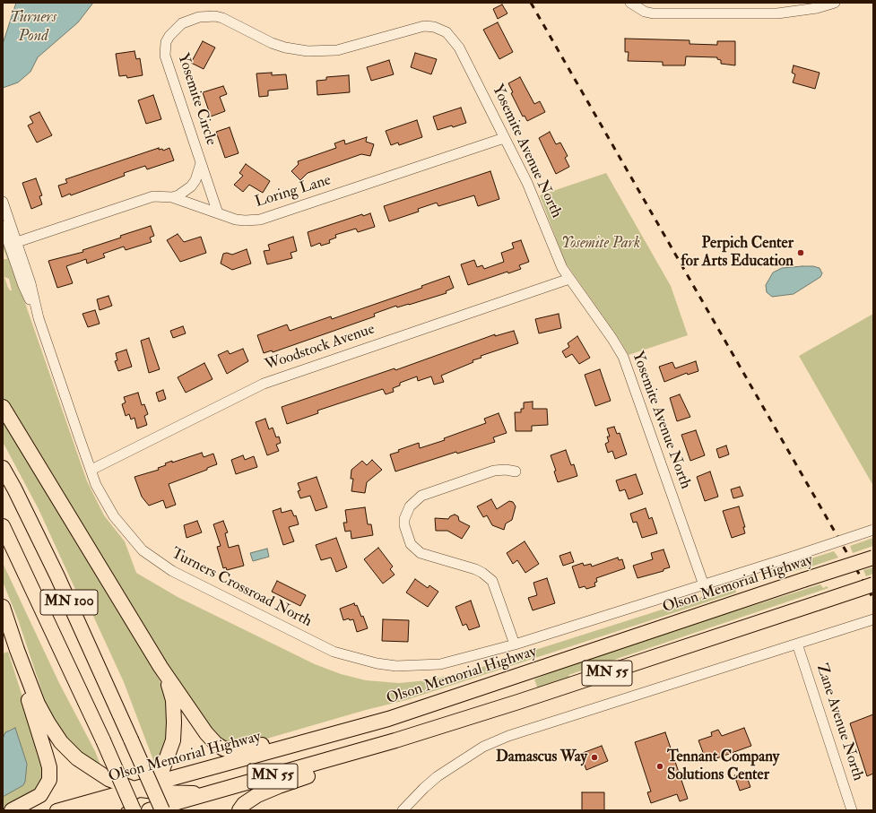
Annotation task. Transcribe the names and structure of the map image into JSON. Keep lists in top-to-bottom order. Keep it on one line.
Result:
{"streets":{"highway":["Olson Memorial Highway","MN 100","MN 55"],"street":["Yosemite Circle","Yosemite Avenue North","Loring Lane","Woodstock Avenue","Turners Crossroad North","Zane Avenue North"]},"crossings":[["Yosemite Circle","Yosemite Avenue North"],["Yosemite Circle","Loring Lane"],["Yosemite Avenue North","Loring Lane"],["Yosemite Avenue North","Woodstock Avenue"],["Yosemite Avenue North","Turners Crossroad North"],["Loring Lane","Turners Crossroad North"],["Woodstock Avenue","Turners Crossroad North"],["MN 100","MN 55"]],"water":["Turners Pond"],"parks":["Yosemite Park"],"places":["Perpich Center for Arts Education","Damascus Way","Tennant Company Solutions Center"]}
